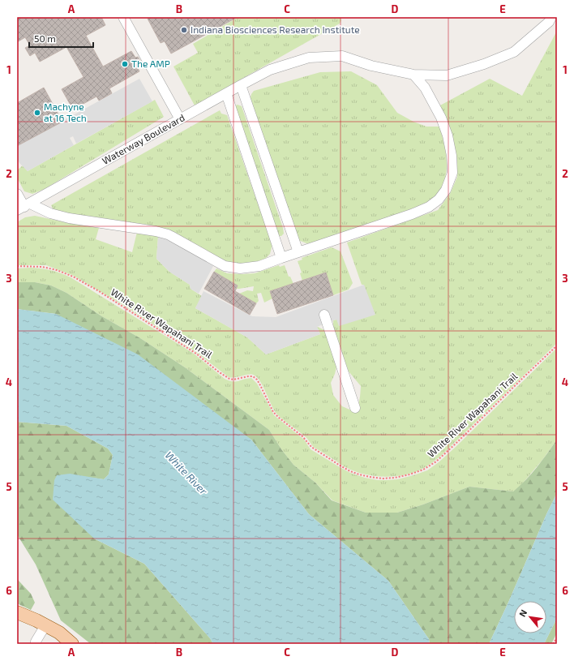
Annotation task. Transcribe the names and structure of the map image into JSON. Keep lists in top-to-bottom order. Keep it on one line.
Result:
{"streets":{"street":["Waterway Boulevard"],"path":["White River Wapahani Trail"]},"water":["White River"],"places":["Indiana Biosciences Research Institute","The AMP","Machyne at 16 Tech"],"scale_bar":"50 m","north":"top left","grid":{"columns":["A","B","C","D","E"],"rows":["1","2","3","4","5","6"]}}
